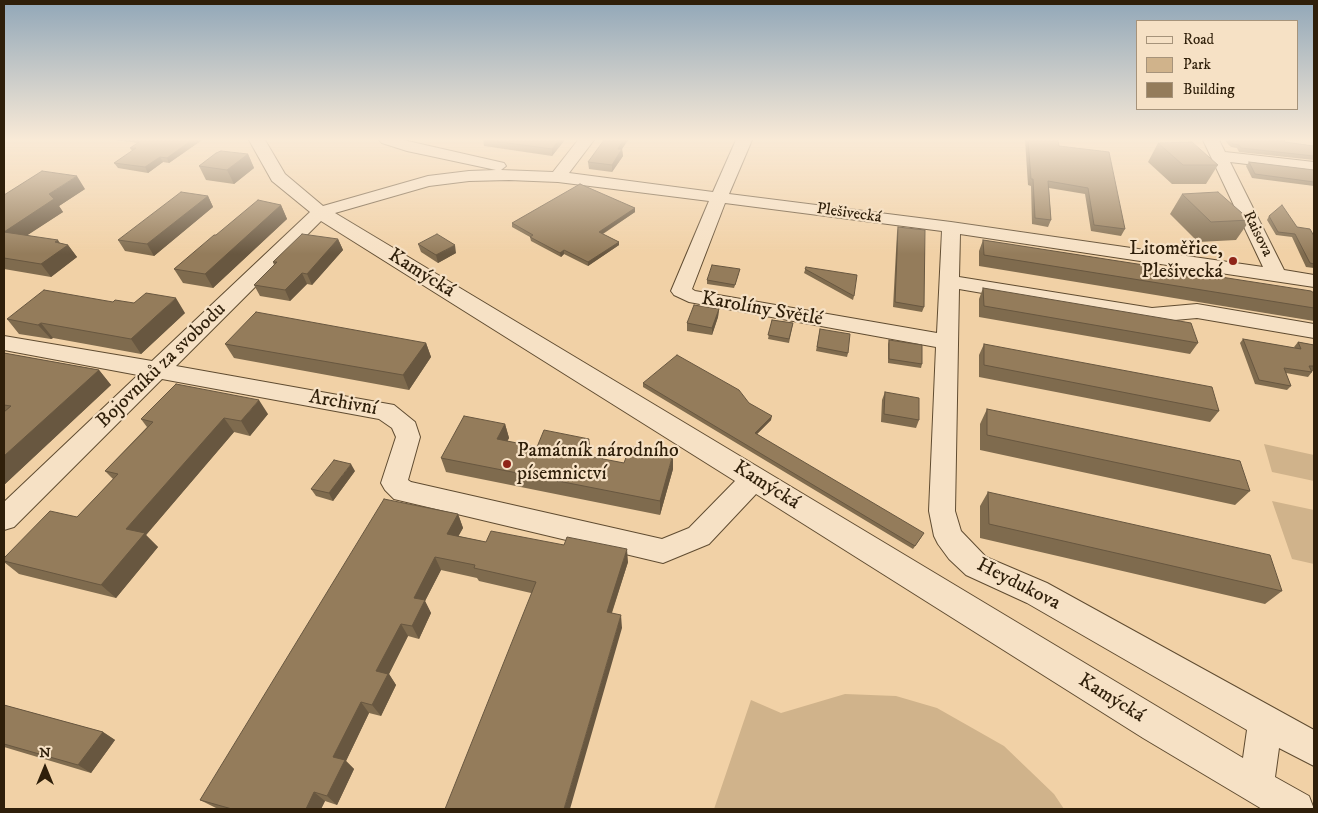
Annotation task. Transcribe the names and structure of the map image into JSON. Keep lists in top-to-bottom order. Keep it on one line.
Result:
{"streets":{"street":["Plešivecká","Raisova","Kamýcká","Karolíny Světlé","Bojovníků za svobodu","Archivní","Heydukova"]},"crossings":[["Plešivecká","Raisova"],["Plešivecká","Karolíny Světlé"],["Plešivecká","Heydukova"],["Kamýcká","Bojovníků za svobodu"],["Kamýcká","Archivní"],["Karolíny Světlé","Heydukova"],["Bojovníků za svobodu","Archivní"]],"places":["Litoměřice, Plešivecká","Památník národního písemnictví"],"legend":["Road","Park","Building"],"north":"top"}
